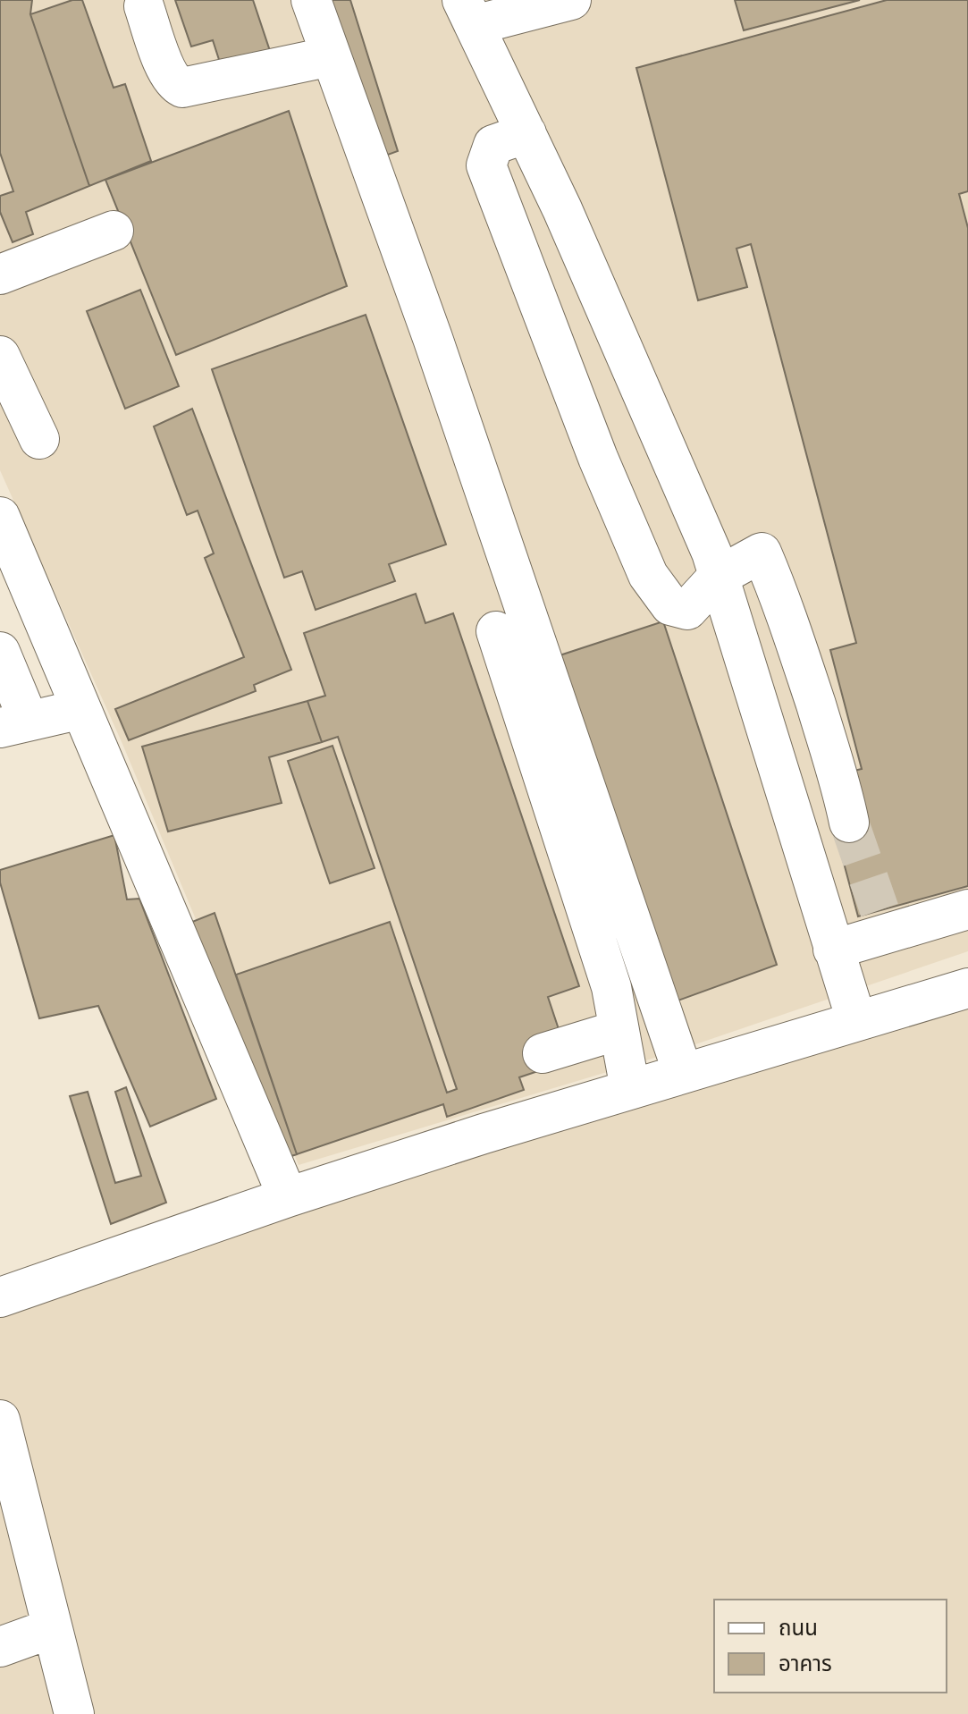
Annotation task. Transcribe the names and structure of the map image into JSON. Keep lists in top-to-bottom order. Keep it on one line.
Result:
{"legend":["ถนน","อาคาร"]}
